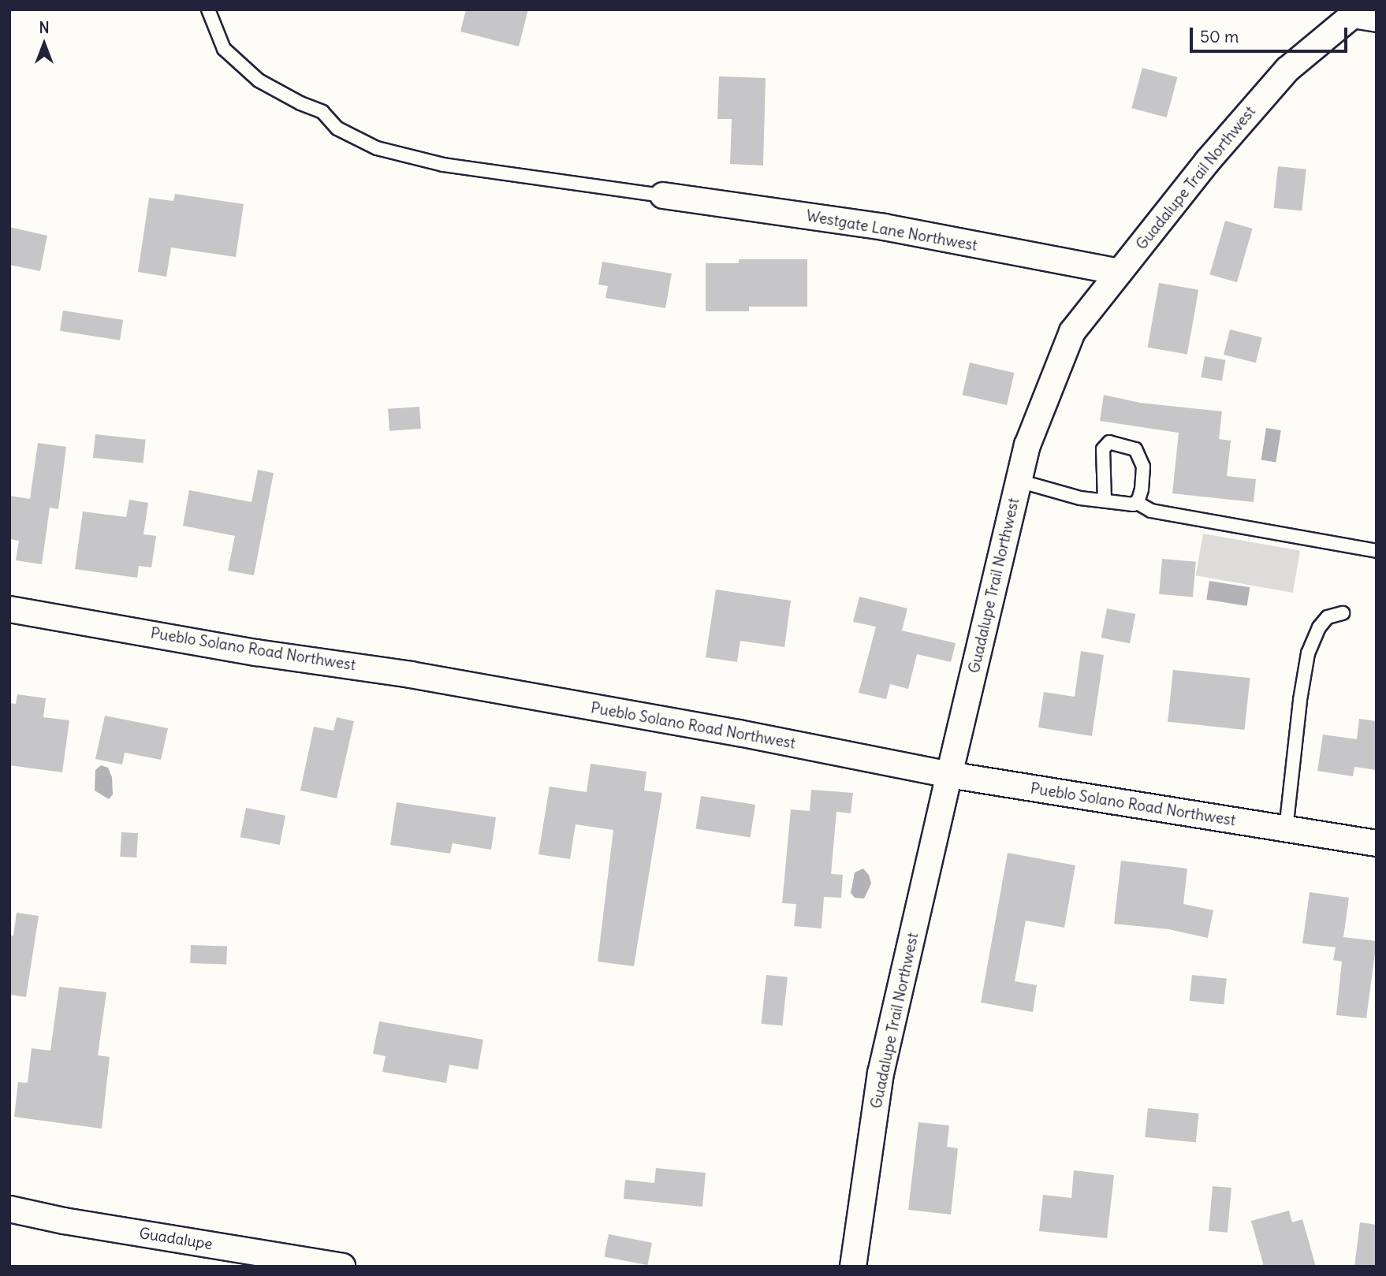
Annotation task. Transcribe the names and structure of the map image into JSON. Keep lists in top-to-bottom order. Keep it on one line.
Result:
{"streets":{"street":["Guadalupe Trail Northwest","Westgate Lane Northwest","Pueblo Solano Road Northwest","Guadalupe"]},"crossings":[["Guadalupe Trail Northwest","Westgate Lane Northwest"],["Guadalupe Trail Northwest","Pueblo Solano Road Northwest"]],"scale_bar":"50 m","north":"top"}
